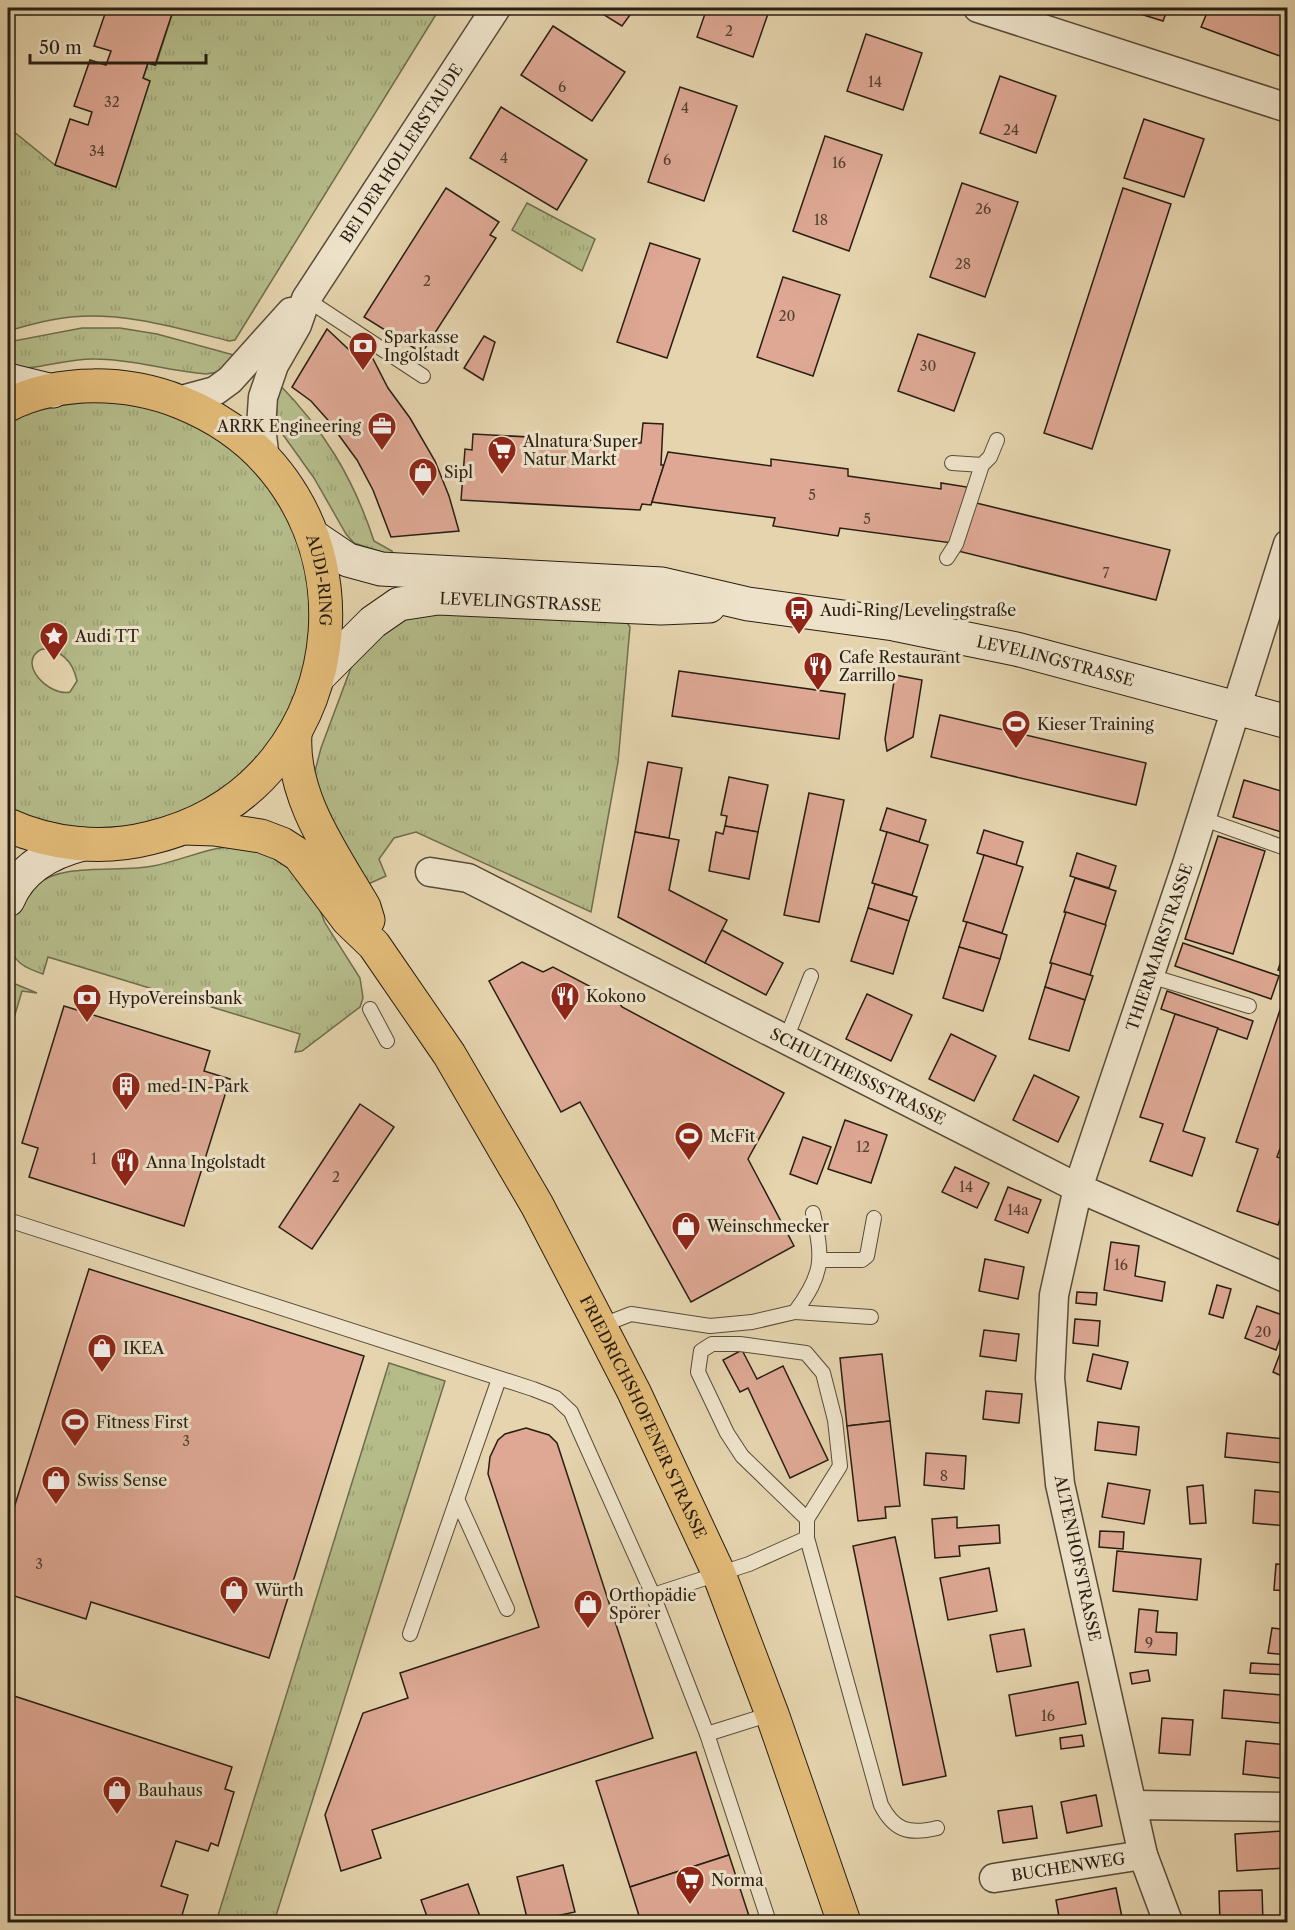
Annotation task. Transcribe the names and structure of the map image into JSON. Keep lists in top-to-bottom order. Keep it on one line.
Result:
{"streets":{"main road":["AUDI-RING","FRIEDRICHSHOFENER STRASSE"],"street":["BEI DER HOLLERSTAUDE","LEVELINGSTRASSE","THIERMAIRSTRASSE","SCHULTHEISSSTRASSE","ALTENHOFSTRASSE","BUCHENWEG"]},"crossings":[["BEI DER HOLLERSTAUDE","AUDI-RING"],["AUDI-RING","LEVELINGSTRASSE"],["AUDI-RING","FRIEDRICHSHOFENER STRASSE"],["LEVELINGSTRASSE","THIERMAIRSTRASSE"],["THIERMAIRSTRASSE","SCHULTHEISSSTRASSE"],["THIERMAIRSTRASSE","ALTENHOFSTRASSE"],["SCHULTHEISSSTRASSE","ALTENHOFSTRASSE"],["ALTENHOFSTRASSE","BUCHENWEG"]],"places":{"bank":["Sparkasse Ingolstadt","HypoVereinsbank"],"office":["ARRK Engineering"],"supermarket":["Alnatura Super Natur Markt","Norma"],"shop":["Sipl","Weinschmecker","IKEA","Swiss Sense","Würth","Orthopädie Spörer","Bauhaus"],"bus stop":["Audi-Ring/Levelingstraße"],"place":["Audi TT"],"restaurant":["Cafe Restaurant Zarrillo","Kokono","Anna Ingolstadt"],"sports":["Kieser Training","McFit","Fitness First"],"building":["med-IN-Park"]},"house_numbers":["2","14","6","32","4","24","34","4","6","16","26","18","28","2","20","30","5","5","7","12","1","2","14","14a","16","20","3","8","3","9","16"],"scale_bar":"50 m"}
